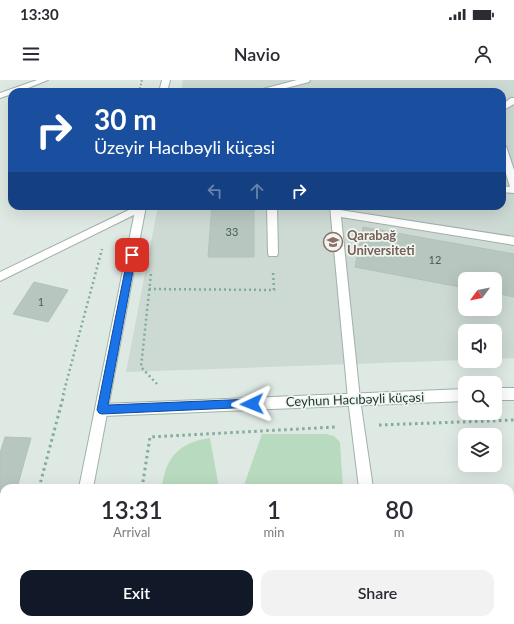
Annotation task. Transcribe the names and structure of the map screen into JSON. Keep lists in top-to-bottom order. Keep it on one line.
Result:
{"streets":{"street":["Ceyhun Hacıbəyli küçəsi"]},"places":{"school or university":["Qarabağ Universiteti"]},"house_numbers":["33","12","1"],"north":"bottom left","page":{"status":"13:30","header":"Navio","turn":["30 m","Üzeyir Hacıbəyli küçəsi"],"eta":["13:31","Arrival","1","min","80","m"],"buttons":["Exit","Share"]}}
